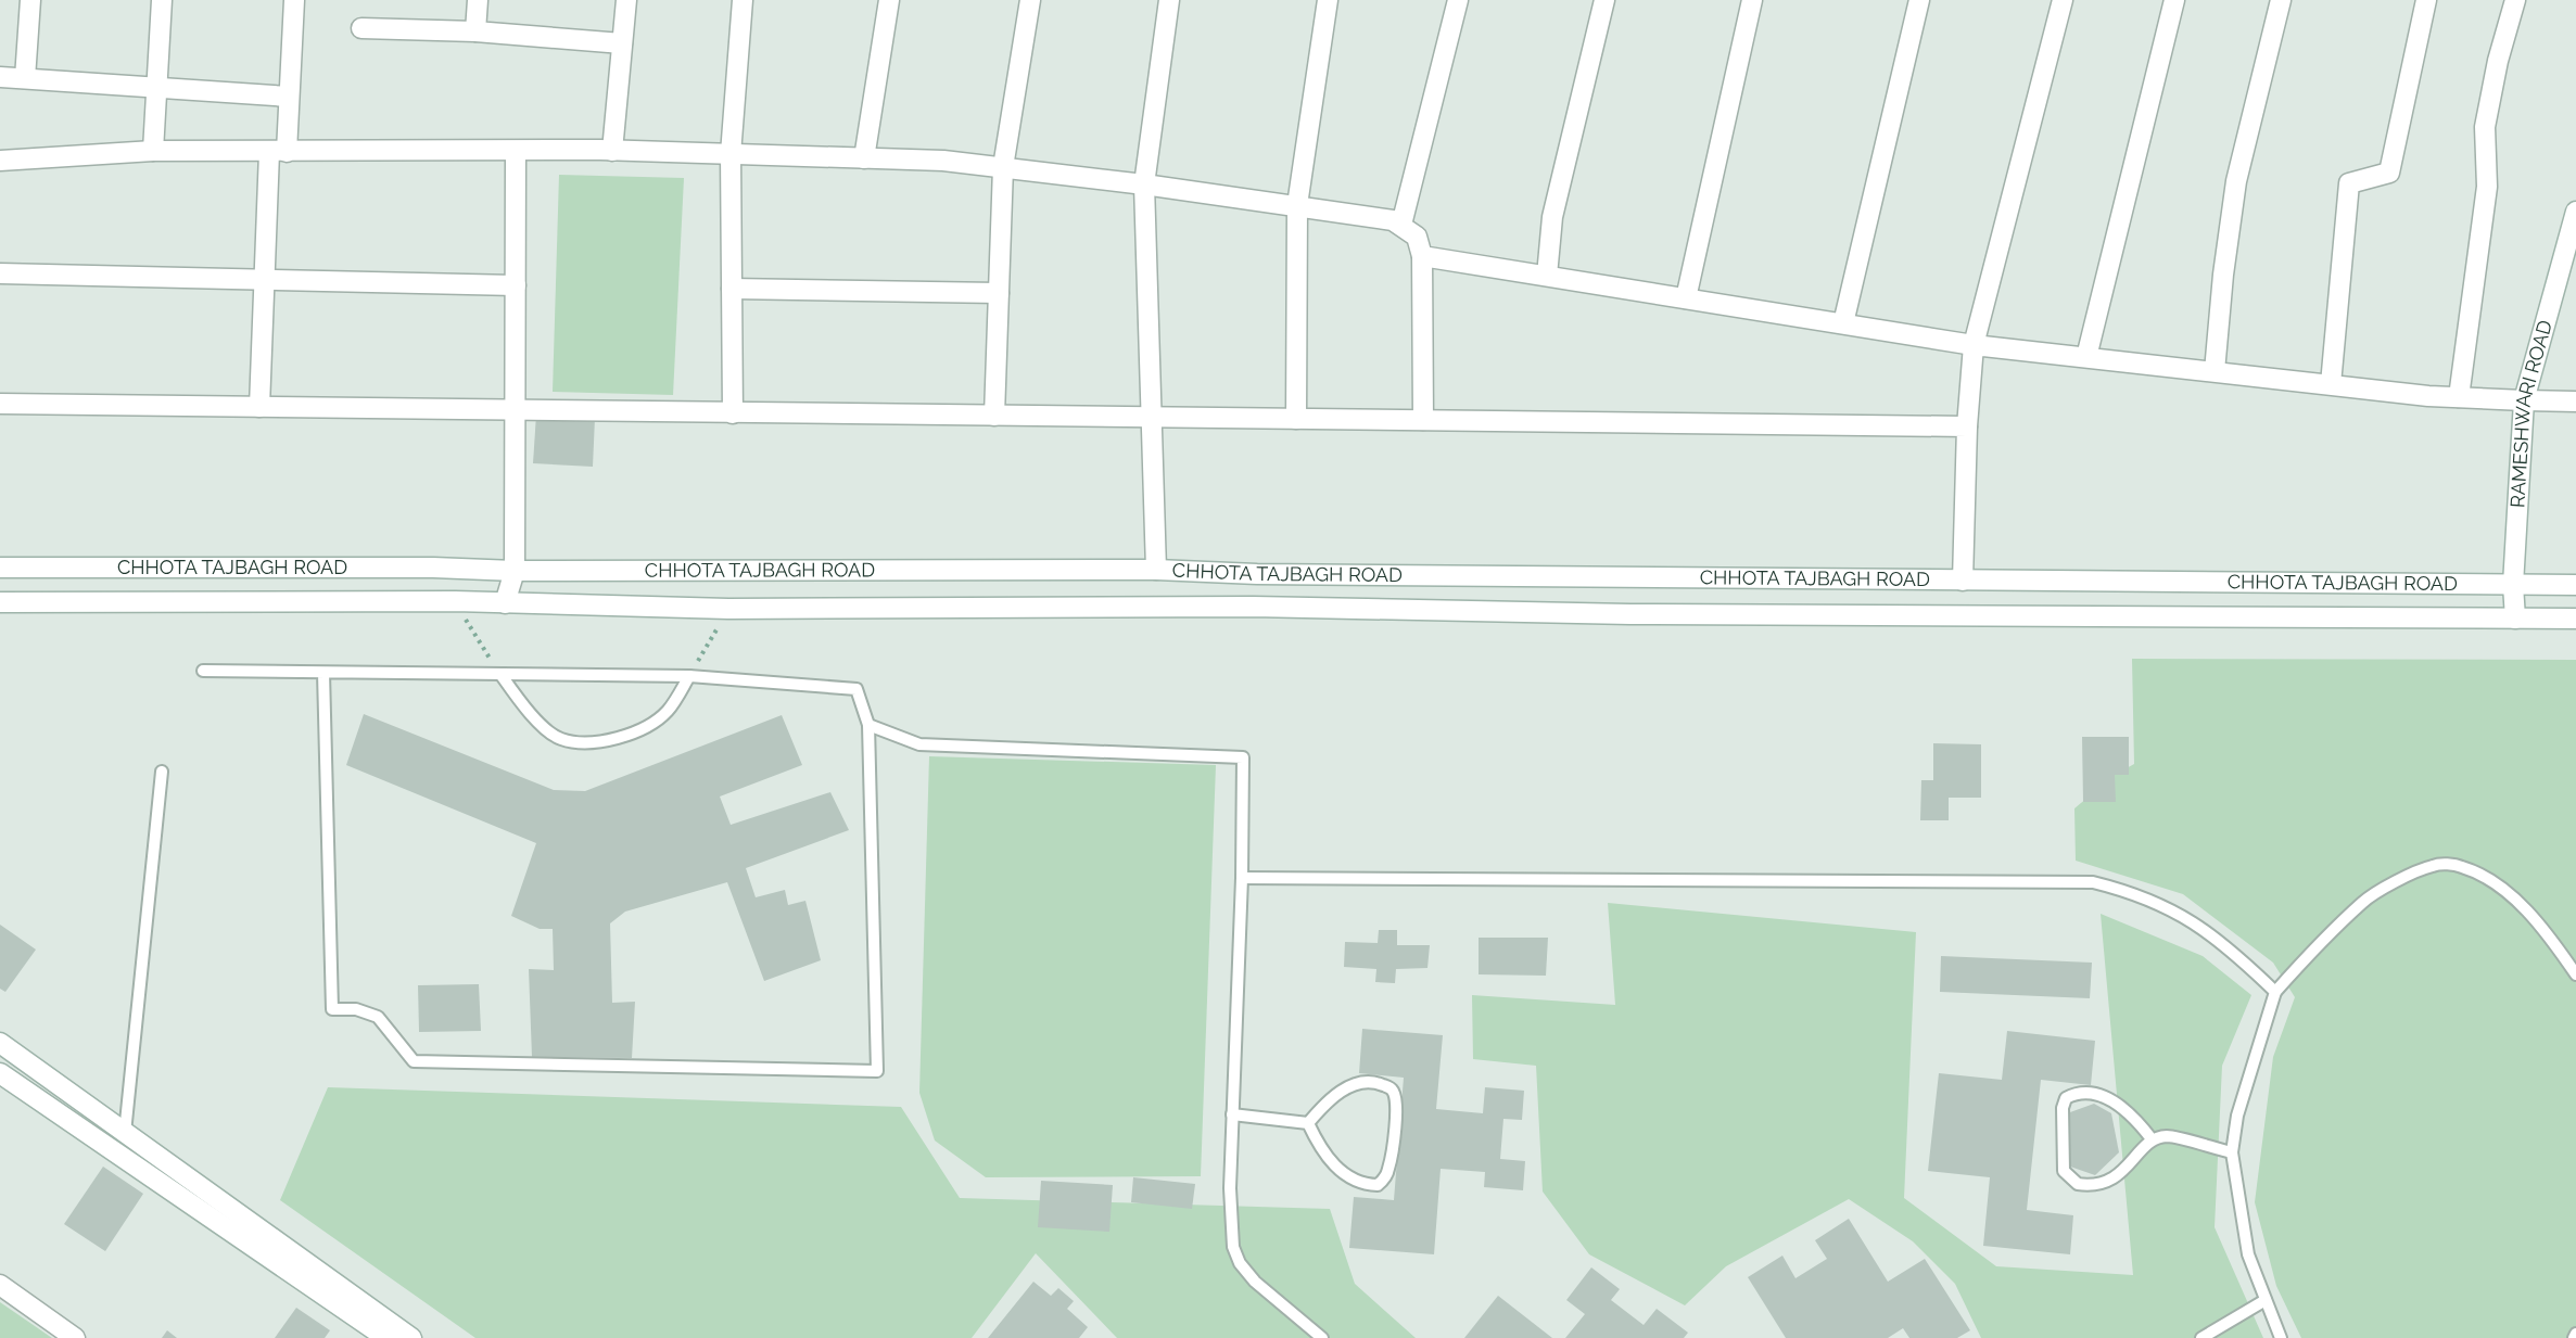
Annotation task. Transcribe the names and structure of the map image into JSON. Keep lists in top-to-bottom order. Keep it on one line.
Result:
{"streets":{"street":["RAMESHWARI ROAD","CHHOTA TAJBAGH ROAD"]},"crossings":[["RAMESHWARI ROAD","CHHOTA TAJBAGH ROAD"]]}
